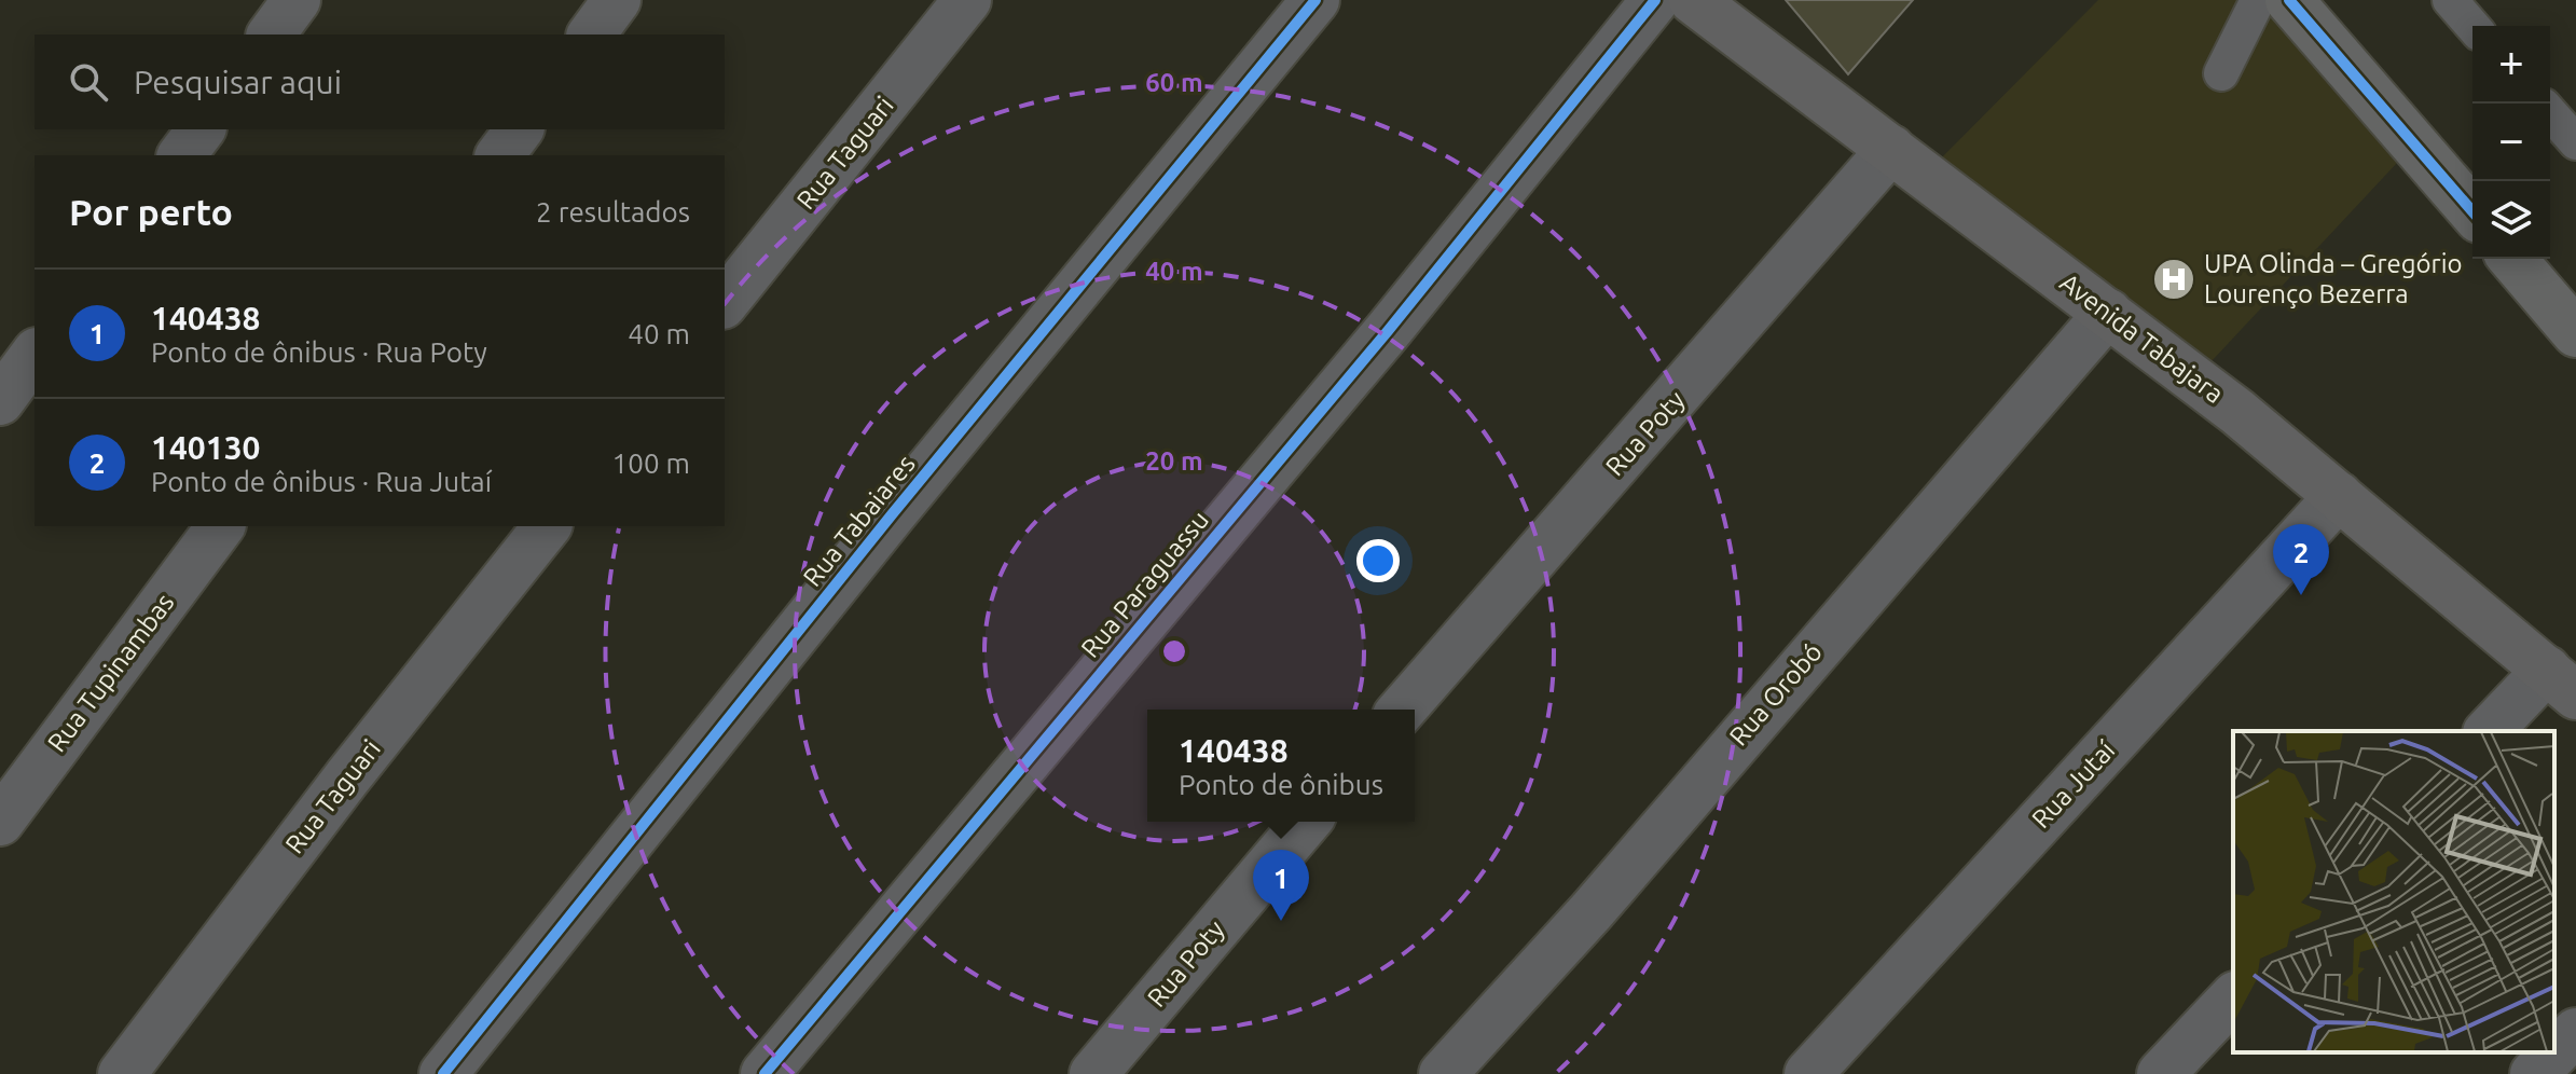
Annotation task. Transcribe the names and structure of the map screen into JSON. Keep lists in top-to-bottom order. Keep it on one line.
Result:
{"streets":{"street":["Rua Taguari","Avenida Tabajara","Rua Poty","Rua Tabaiares","Rua Paraguassu","Rua Tupinambas","Rua Orobó","Rua Jutaí"]},"crossings":[["Avenida Tabajara","Rua Poty"],["Avenida Tabajara","Rua Orobó"],["Avenida Tabajara","Rua Jutaí"]],"places":{"hospital":["UPA Olinda – Gregório Lourenço Bezerra"]},"page":{"map_buttons":["+","−"],"search":"Pesquisar aqui","heading":["Por perto","2 resultados"],"list":[{"mark":"1","name":"140438","note":"Ponto de ônibus · Rua Poty","value":"40 m"},{"mark":"2","name":"140130","note":"Ponto de ônibus · Rua Jutaí","value":"100 m"}],"pins":["2","1"],"popup":["140438","Ponto de ônibus"]},"rings":["60 m","40 m","20 m"]}
